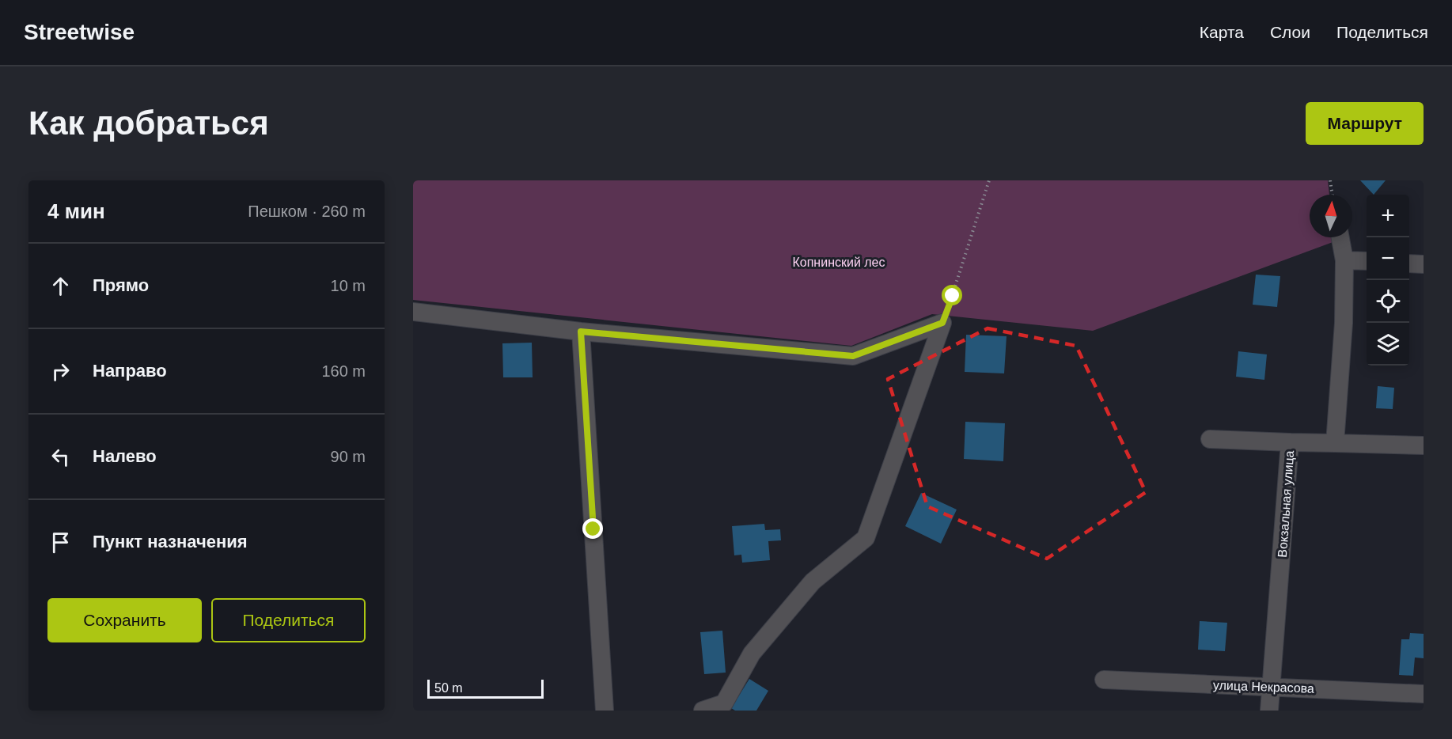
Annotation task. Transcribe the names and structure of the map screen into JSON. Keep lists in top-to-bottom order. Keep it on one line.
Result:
{"streets":{"street":["Вокзальная улица","улица Некрасова"]},"crossings":[["Вокзальная улица","улица Некрасова"]],"parks":["Копнинский лес"],"scale_bar":"50 m","north":"top","page":{"header":"Streetwise","nav":["Карта","Слои","Поделиться"],"buttons":["Маршрут",["Сохранить","Поделиться"]],"title":"Как добраться","heading":["4 мин","Пешком · 260 m"],"map_buttons":["+","−"],"list":[["Прямо","10 m"],["Направо","160 m"],["Налево","90 m"],"Пункт назначения"],"scale":"50 m"}}
